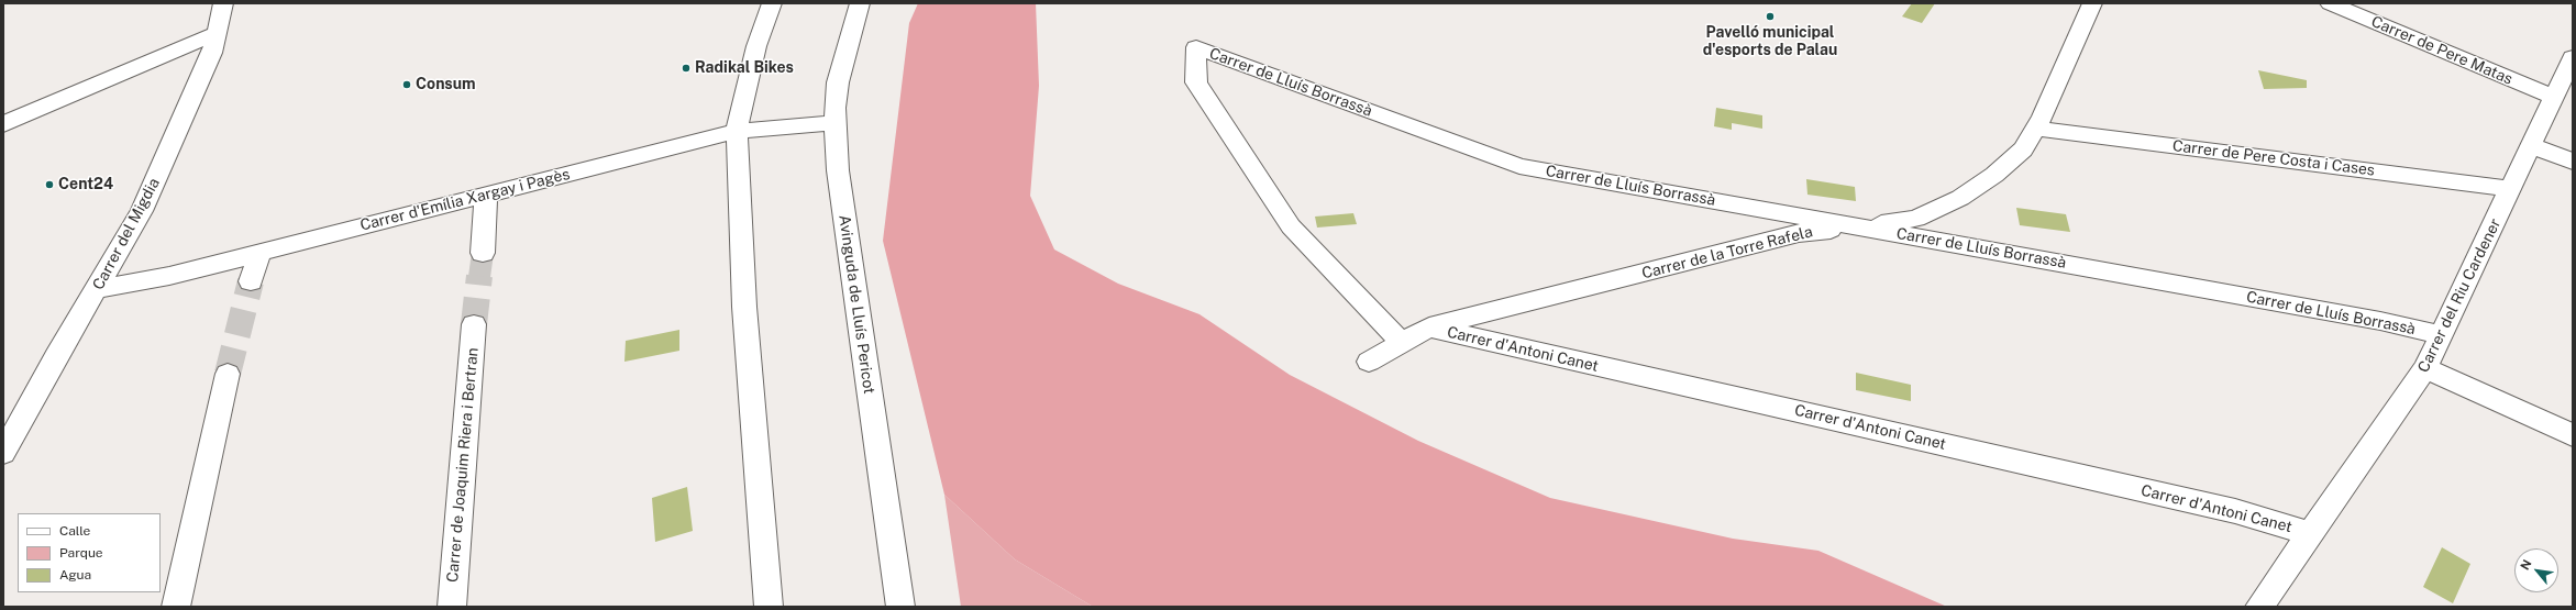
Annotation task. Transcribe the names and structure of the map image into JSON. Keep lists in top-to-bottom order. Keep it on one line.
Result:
{"streets":{"street":["Carrer de Pere Matas","Carrer de Lluís Borrassà","Carrer de Pere Costa i Cases","Carrer d'Emília Xargay i Pagès","Carrer del Migdia","Carrer de la Torre Rafela","Carrer del Riu Cardener","Avinguda de Lluís Pericot","Carrer d'Antoni Canet","Carrer de Joaquim Riera i Bertran"]},"crossings":[["Carrer de Pere Matas","Carrer del Riu Cardener"],["Carrer de Lluís Borrassà","Carrer de la Torre Rafela"],["Carrer de Lluís Borrassà","Carrer del Riu Cardener"],["Carrer de Pere Costa i Cases","Carrer de la Torre Rafela"],["Carrer de Pere Costa i Cases","Carrer del Riu Cardener"],["Carrer d'Emília Xargay i Pagès","Carrer del Migdia"],["Carrer d'Emília Xargay i Pagès","Avinguda de Lluís Pericot"],["Carrer de la Torre Rafela","Carrer d'Antoni Canet"],["Carrer del Riu Cardener","Carrer d'Antoni Canet"]],"places":["Pavelló municipal d'esports de Palau","Radikal Bikes","Consum","Cent24"],"legend":["Calle","Parque","Agua"],"north":"top left"}
